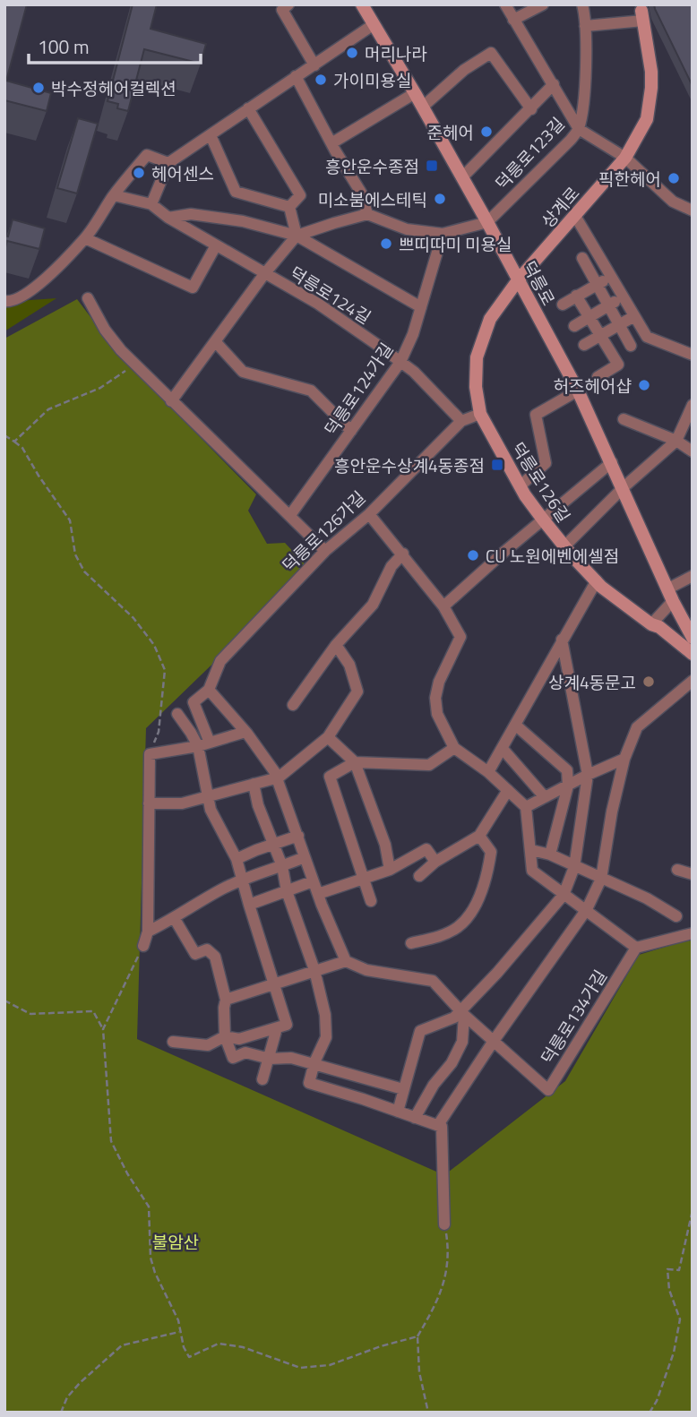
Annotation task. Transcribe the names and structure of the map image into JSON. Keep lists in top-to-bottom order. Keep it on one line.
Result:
{"streets":{"main road":["상계로","덕릉로","덕릉로126길"],"street":["덕릉로123길","덕릉로124길","덕릉로124가길","덕릉로126가길","덕릉로134가길"]},"crossings":[["덕릉로123길","덕릉로"],["상계로","덕릉로"],["상계로","덕릉로126길"],["덕릉로","덕릉로126길"],["덕릉로124길","덕릉로124가길"],["덕릉로124길","덕릉로126가길"],["덕릉로126길","덕릉로126가길"]],"parks":["불암산"],"places":{"other":["머리나라","가이미용실","박수정헤어컬렉션","준헤어","헤어센스","픽한헤어","미소붐에스테틱","쁘띠따미 미용실","허즈헤어샵","CU 노원에벤에셀점","상계4동문고"],"transit":["흥안운수종점","흥안운수상계4동종점"]},"scale_bar":"100 m"}
